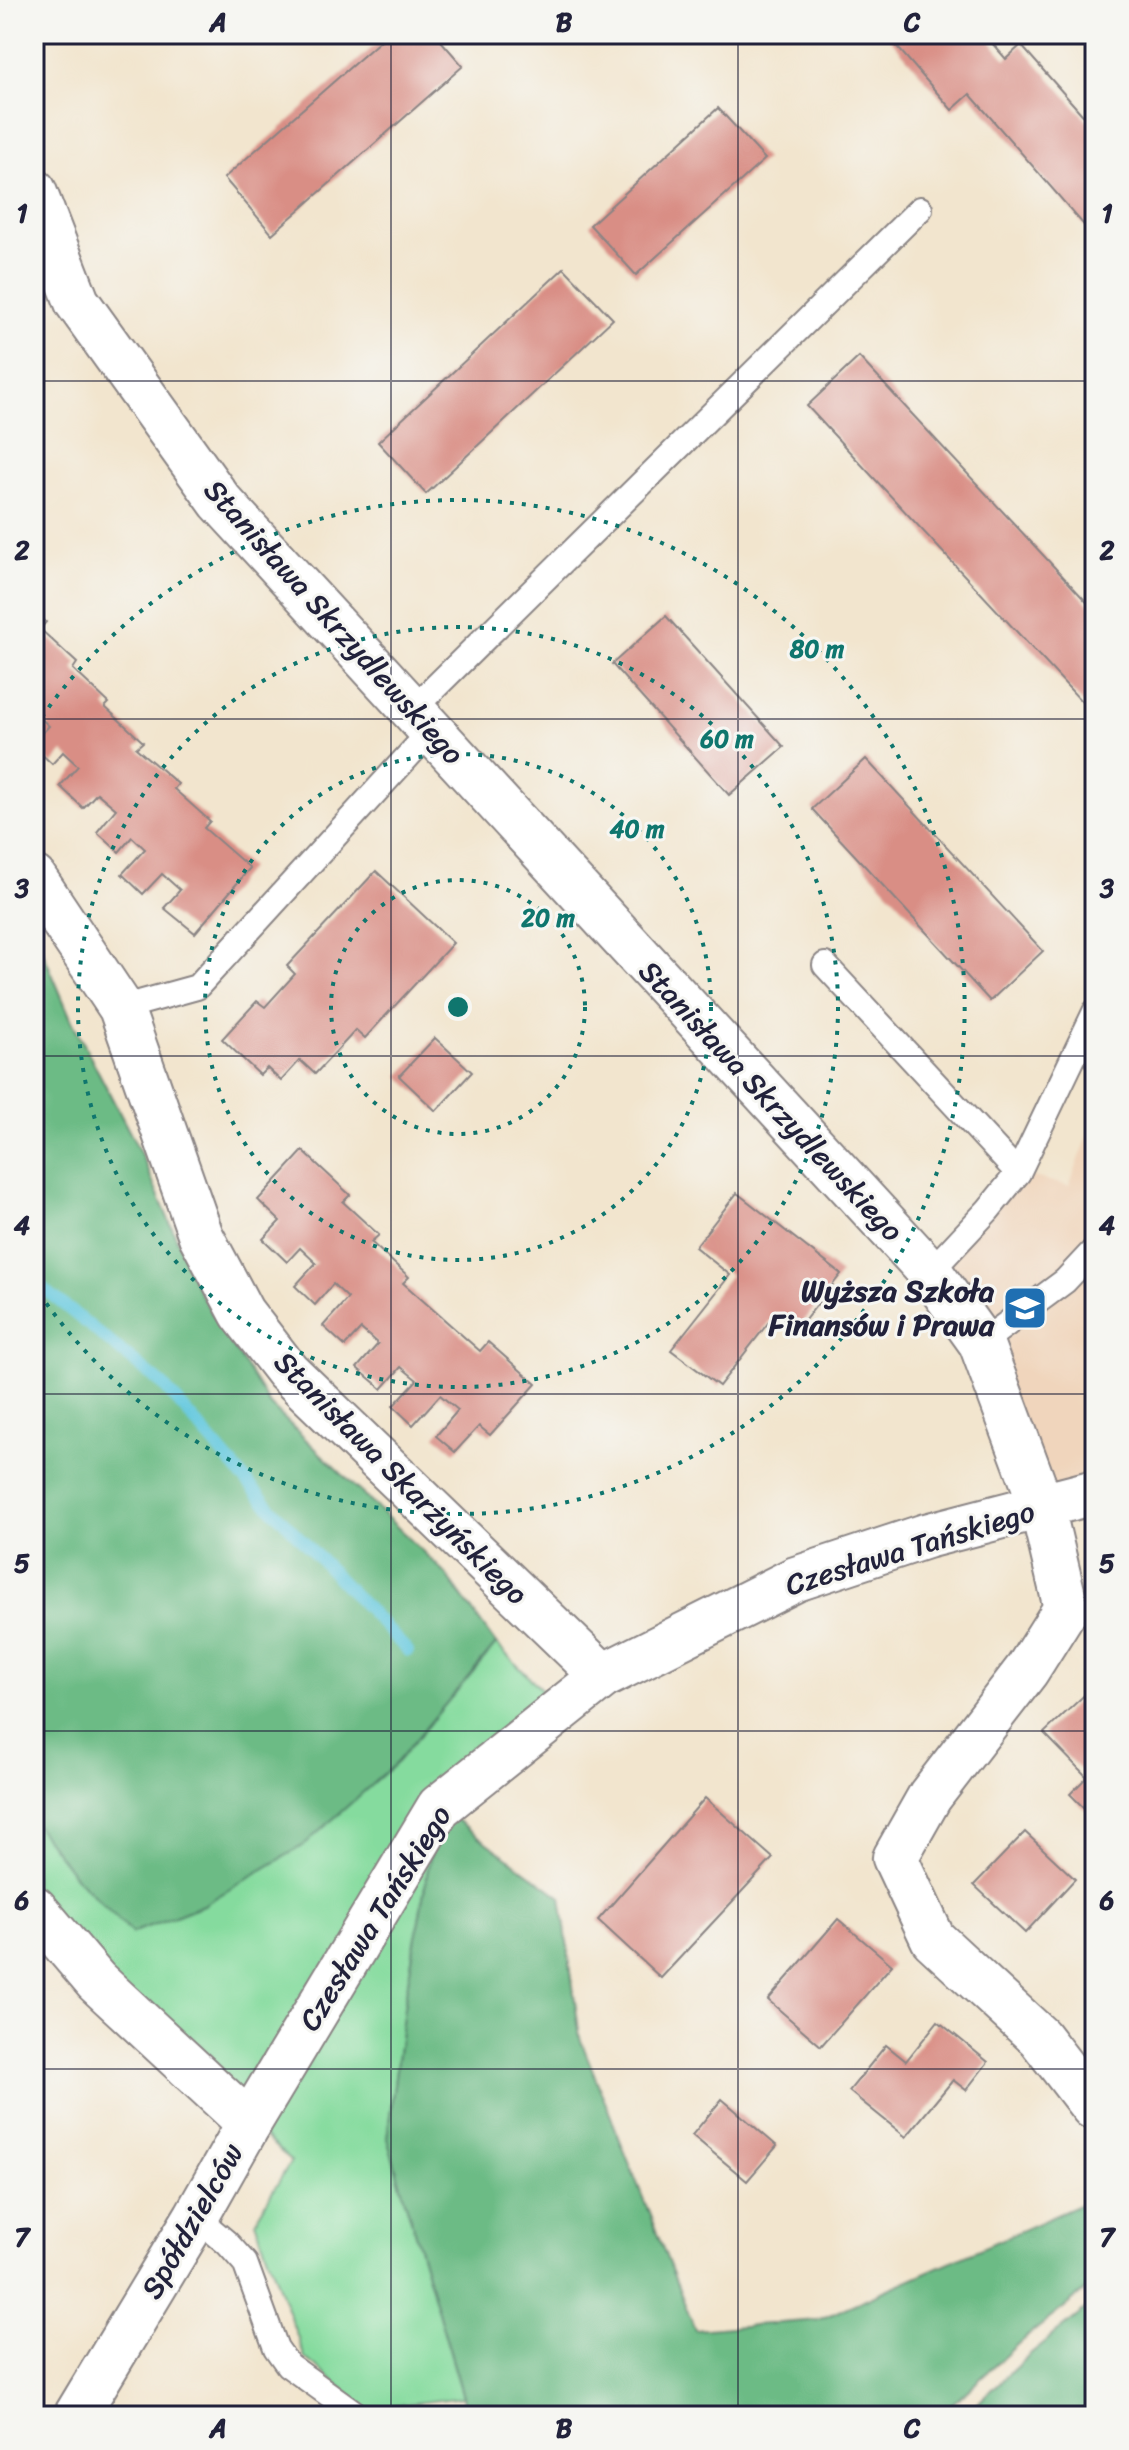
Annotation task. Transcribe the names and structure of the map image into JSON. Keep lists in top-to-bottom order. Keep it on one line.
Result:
{"streets":{"street":["Stanisława Skrzydlewskiego","Stanisława Skarżyńskiego","Czesława Tańskiego","Spółdzielców"]},"crossings":[["Stanisława Skrzydlewskiego","Czesława Tańskiego"],["Stanisława Skarżyńskiego","Czesława Tańskiego"],["Czesława Tańskiego","Spółdzielców"]],"places":{"school or university":["Wyższa Szkoła Finansów i Prawa"]},"grid":{"columns":["A","B","C"],"rows":["1","2","3","4","5","6","7"]},"rings":["80 m","60 m","40 m","20 m"]}
